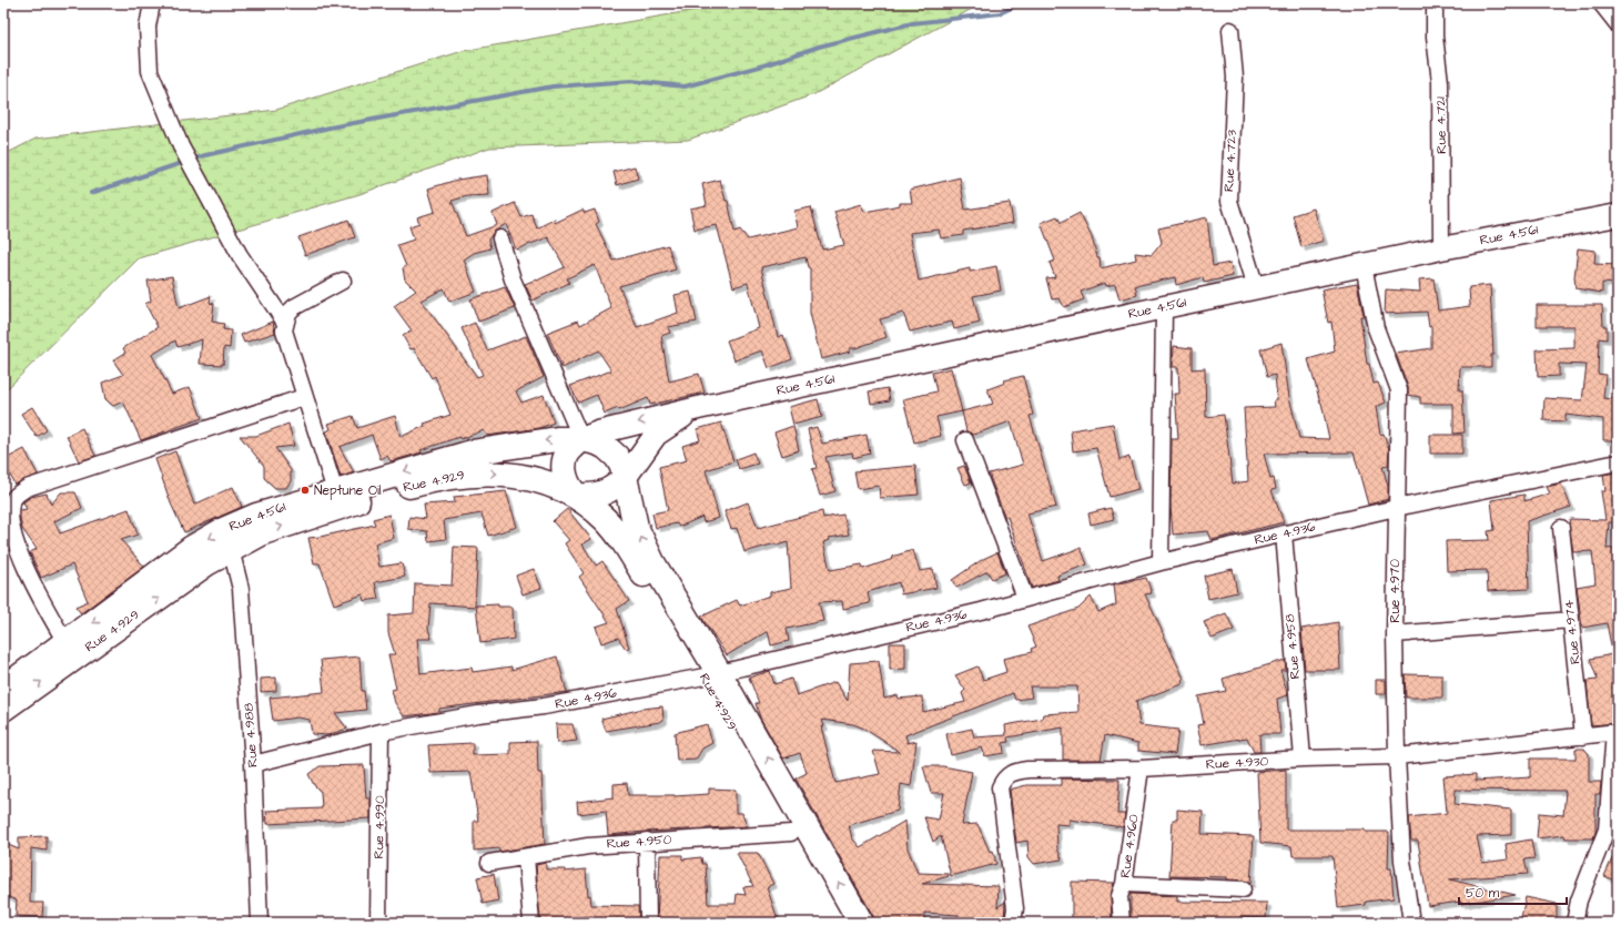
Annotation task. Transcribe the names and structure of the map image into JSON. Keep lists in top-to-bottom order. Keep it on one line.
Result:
{"streets":{"main road":["Rue 4.561","Rue 4.929"],"street":["Rue 4.721","Rue 4.723","Rue 4.936","Rue 4.970","Rue 4.974","Rue 4.958","Rue 4.988","Rue 4.930","Rue 4.990","Rue 4.950","Rue 4.960"]},"crossings":[["Rue 4.721","Rue 4.561"],["Rue 4.723","Rue 4.561"],["Rue 4.561","Rue 4.929"],["Rue 4.561","Rue 4.970"],["Rue 4.929","Rue 4.936"],["Rue 4.929","Rue 4.988"],["Rue 4.929","Rue 4.950"],["Rue 4.936","Rue 4.970"],["Rue 4.936","Rue 4.958"],["Rue 4.936","Rue 4.988"],["Rue 4.936","Rue 4.990"],["Rue 4.970","Rue 4.930"],["Rue 4.974","Rue 4.930"],["Rue 4.958","Rue 4.930"],["Rue 4.930","Rue 4.960"]],"one_way":["Rue 4.561"],"places":["Neptune Oil"],"scale_bar":"50 m"}
